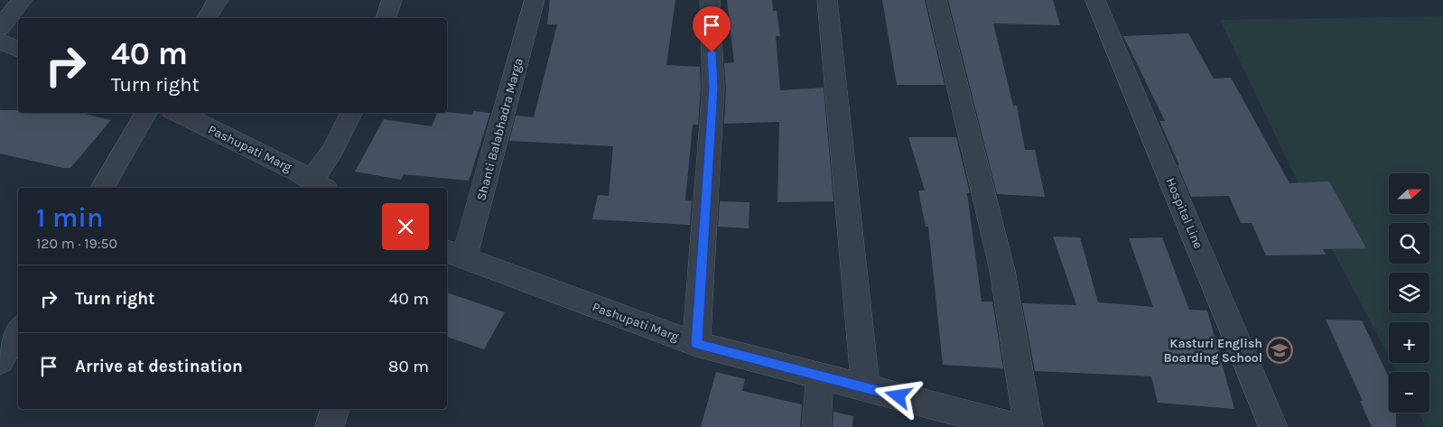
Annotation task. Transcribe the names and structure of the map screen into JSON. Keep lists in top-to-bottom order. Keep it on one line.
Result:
{"streets":{"street":["Shanti Balabhadra Marga","Pashupati Marg","Hospital Line"]},"crossings":[["Shanti Balabhadra Marga","Pashupati Marg"]],"places":{"school or university":["Kasturi English Boarding School"]},"north":"right","page":{"turn":["40 m","Turn right"],"map_buttons":["+","−"],"heading":["1 min","120 m · 19:50"],"list":[{"name":"Turn right","value":"40 m"},{"name":"Arrive at destination","value":"80 m"}]}}
